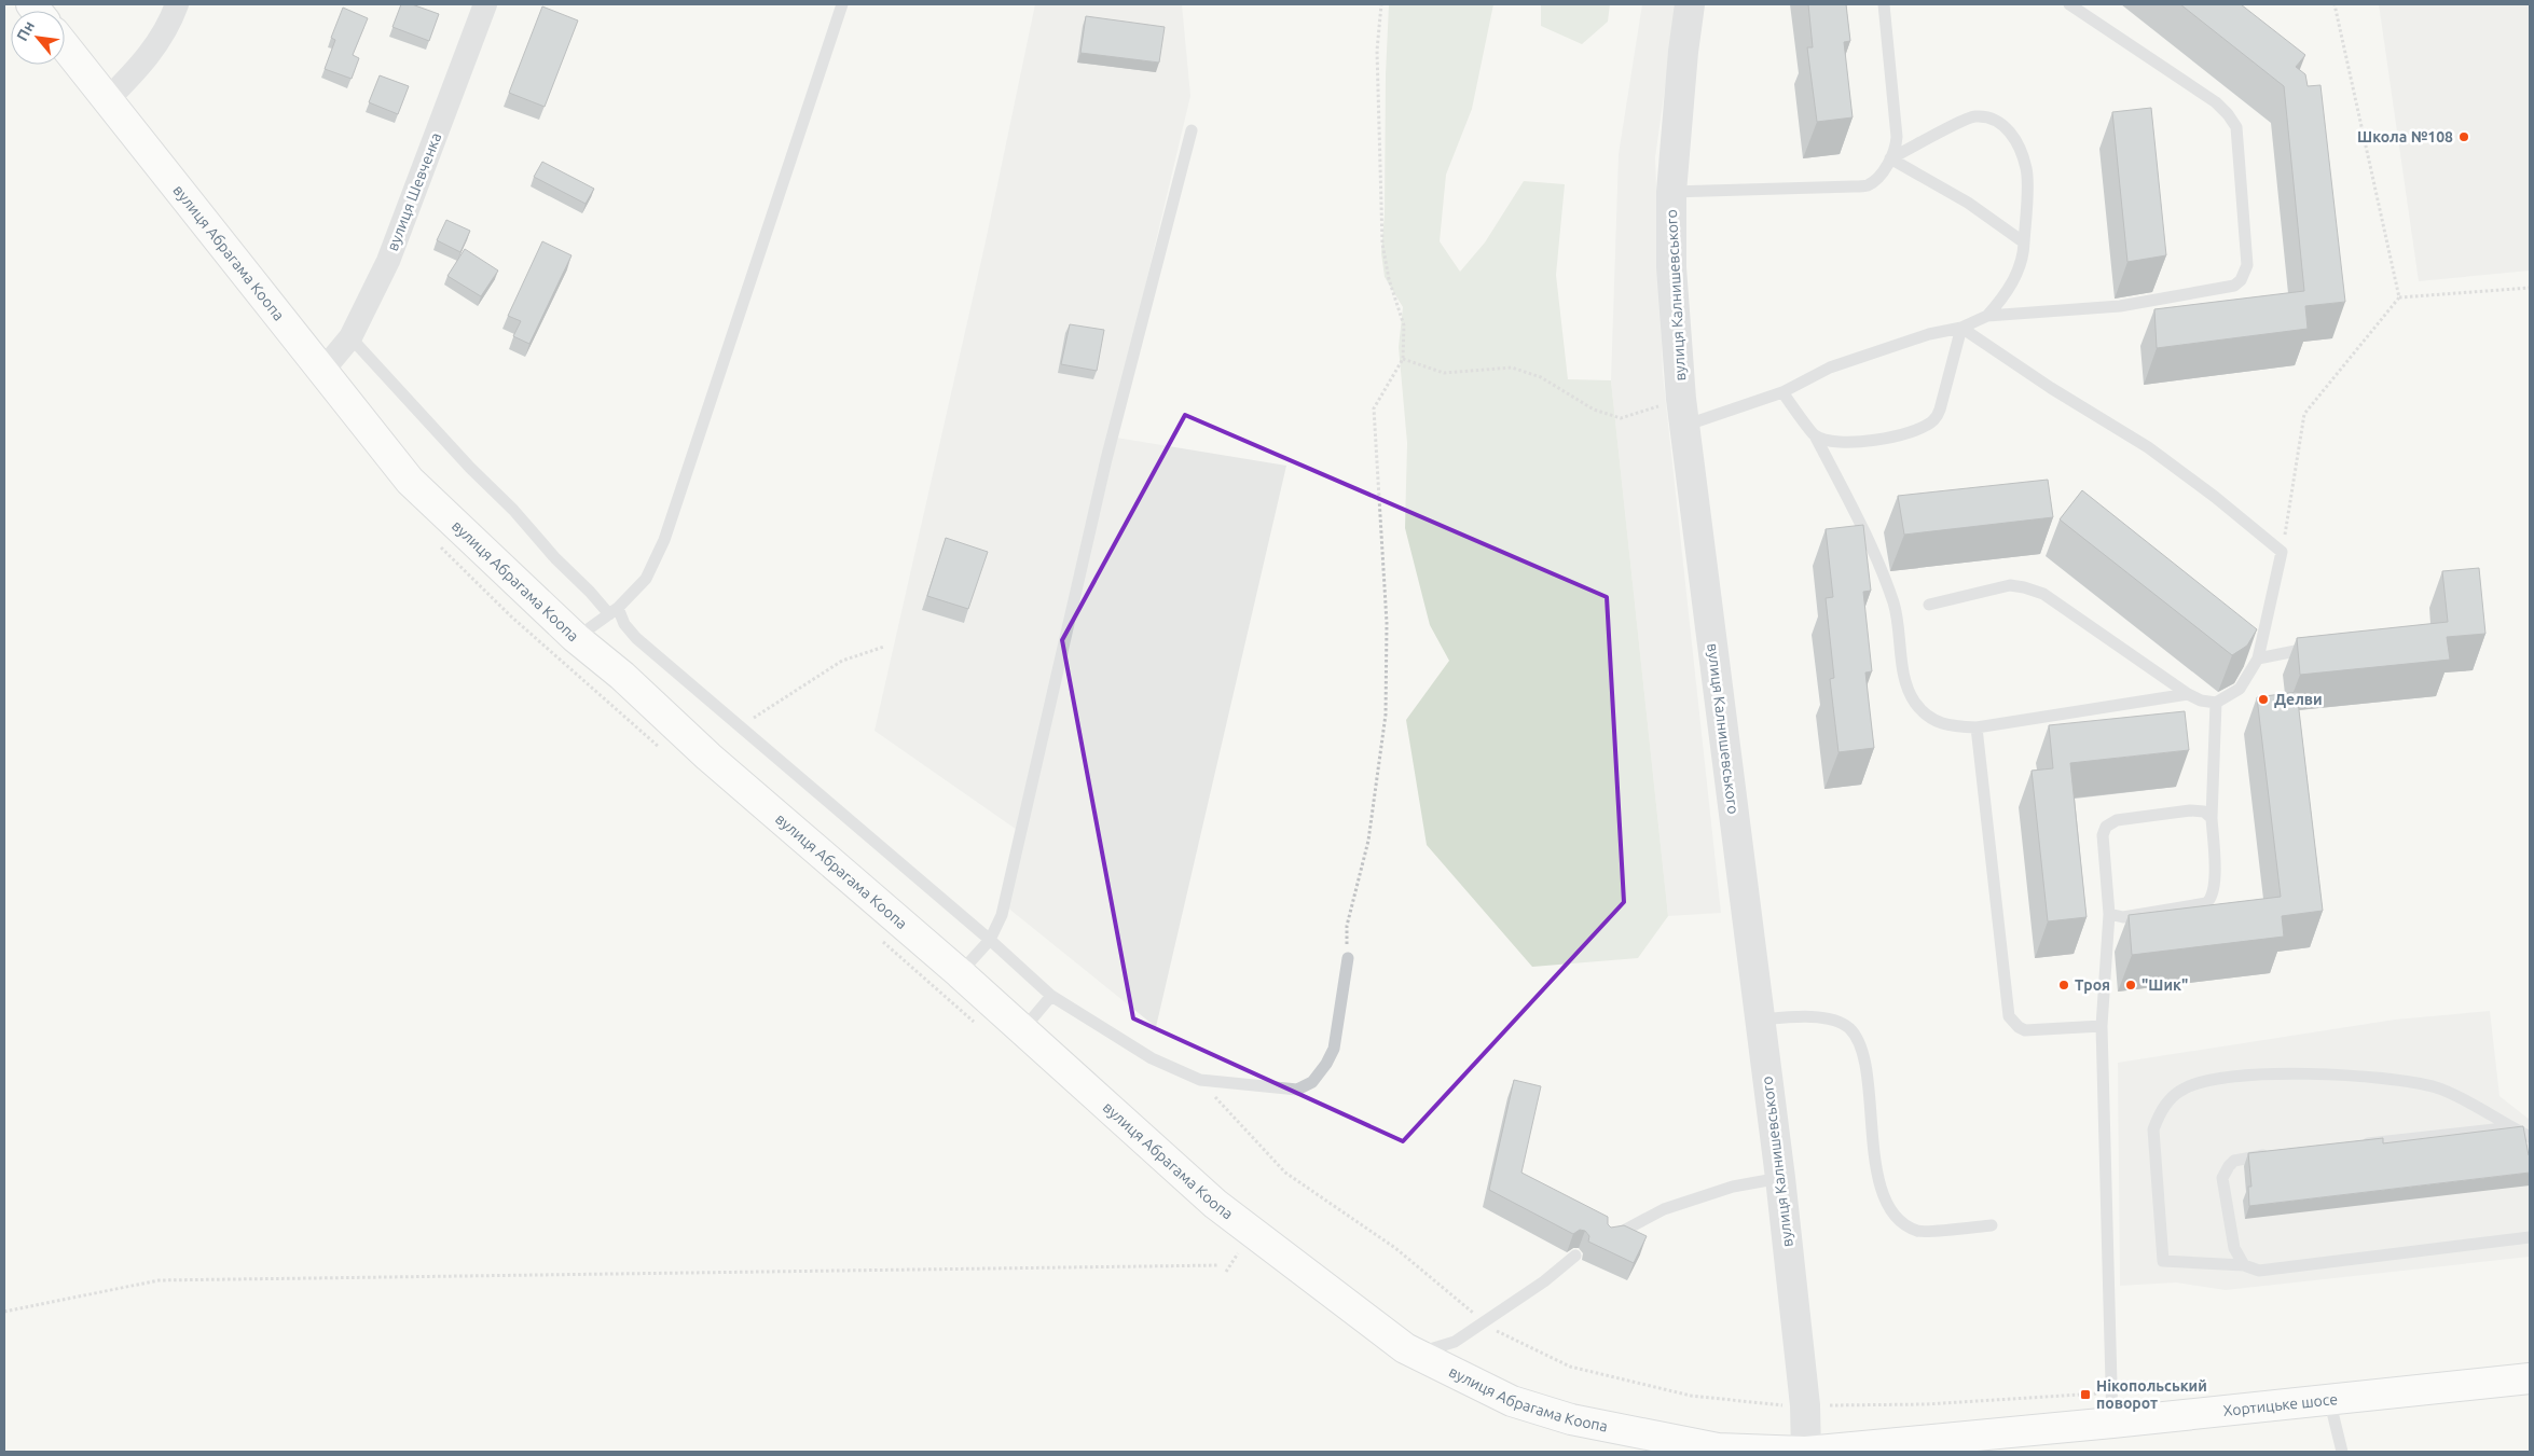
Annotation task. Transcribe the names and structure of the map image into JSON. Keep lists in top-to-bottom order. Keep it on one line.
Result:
{"streets":{"main road":["вулиця Абрагама Коопа","Хортицьке шосе"],"street":["вулиця Шевченка","вулиця Калнишевського"]},"crossings":[["вулиця Шевченка","вулиця Абрагама Коопа"],["вулиця Абрагама Коопа","вулиця Калнишевського"],["вулиця Абрагама Коопа","Хортицьке шосе"],["вулиця Калнишевського","Хортицьке шосе"]],"places":{"other":["Школа №108","Делви","Троя","\"Шик\""],"transit":["Нікопольський поворот"]},"north":"top left"}
